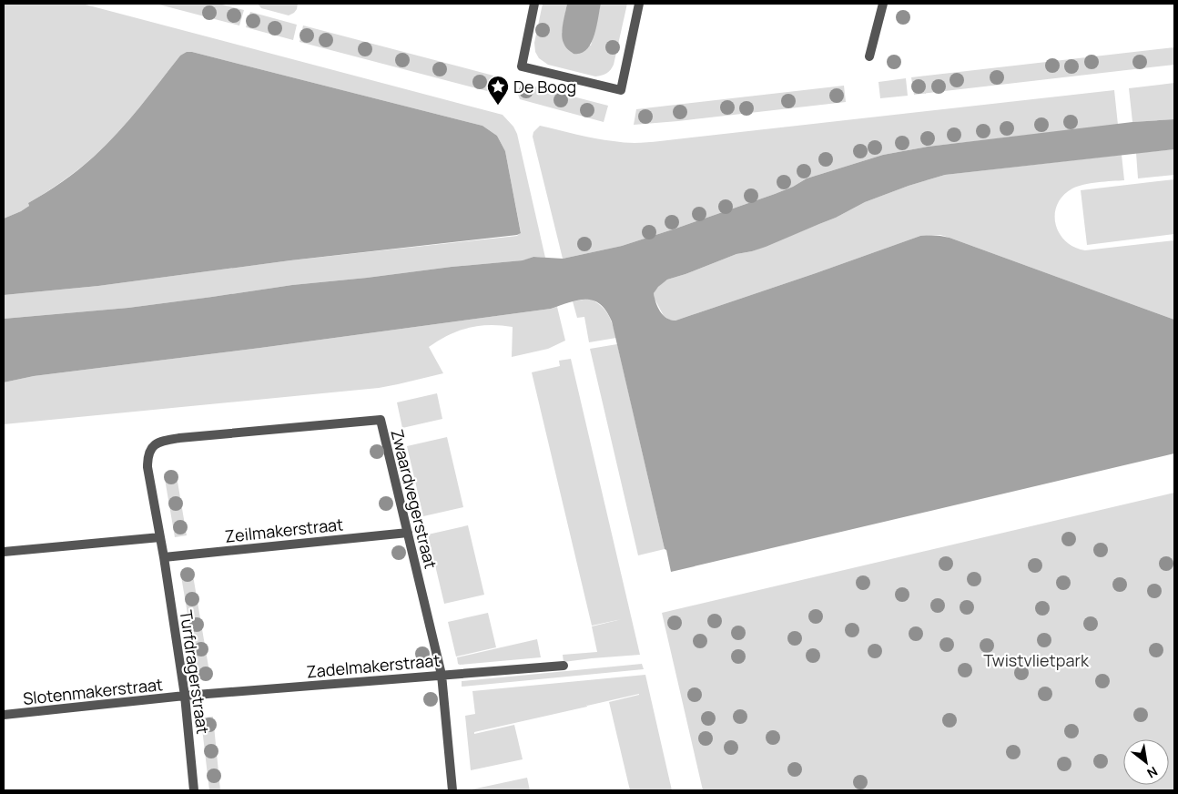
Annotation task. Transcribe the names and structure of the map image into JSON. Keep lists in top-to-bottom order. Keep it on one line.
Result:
{"streets":{"street":["Zwaardvegerstraat","Zeilmakerstraat","Zadelmakerstraat","Turfdragerstraat","Slotenmakerstraat"]},"crossings":[["Zwaardvegerstraat","Zeilmakerstraat"],["Zwaardvegerstraat","Zadelmakerstraat"],["Zwaardvegerstraat","Turfdragerstraat"],["Zeilmakerstraat","Turfdragerstraat"],["Zadelmakerstraat","Turfdragerstraat"],["Zadelmakerstraat","Slotenmakerstraat"],["Turfdragerstraat","Slotenmakerstraat"]],"parks":["Twistvlietpark"],"places":{"place":["De Boog"]},"north":"bottom right"}
